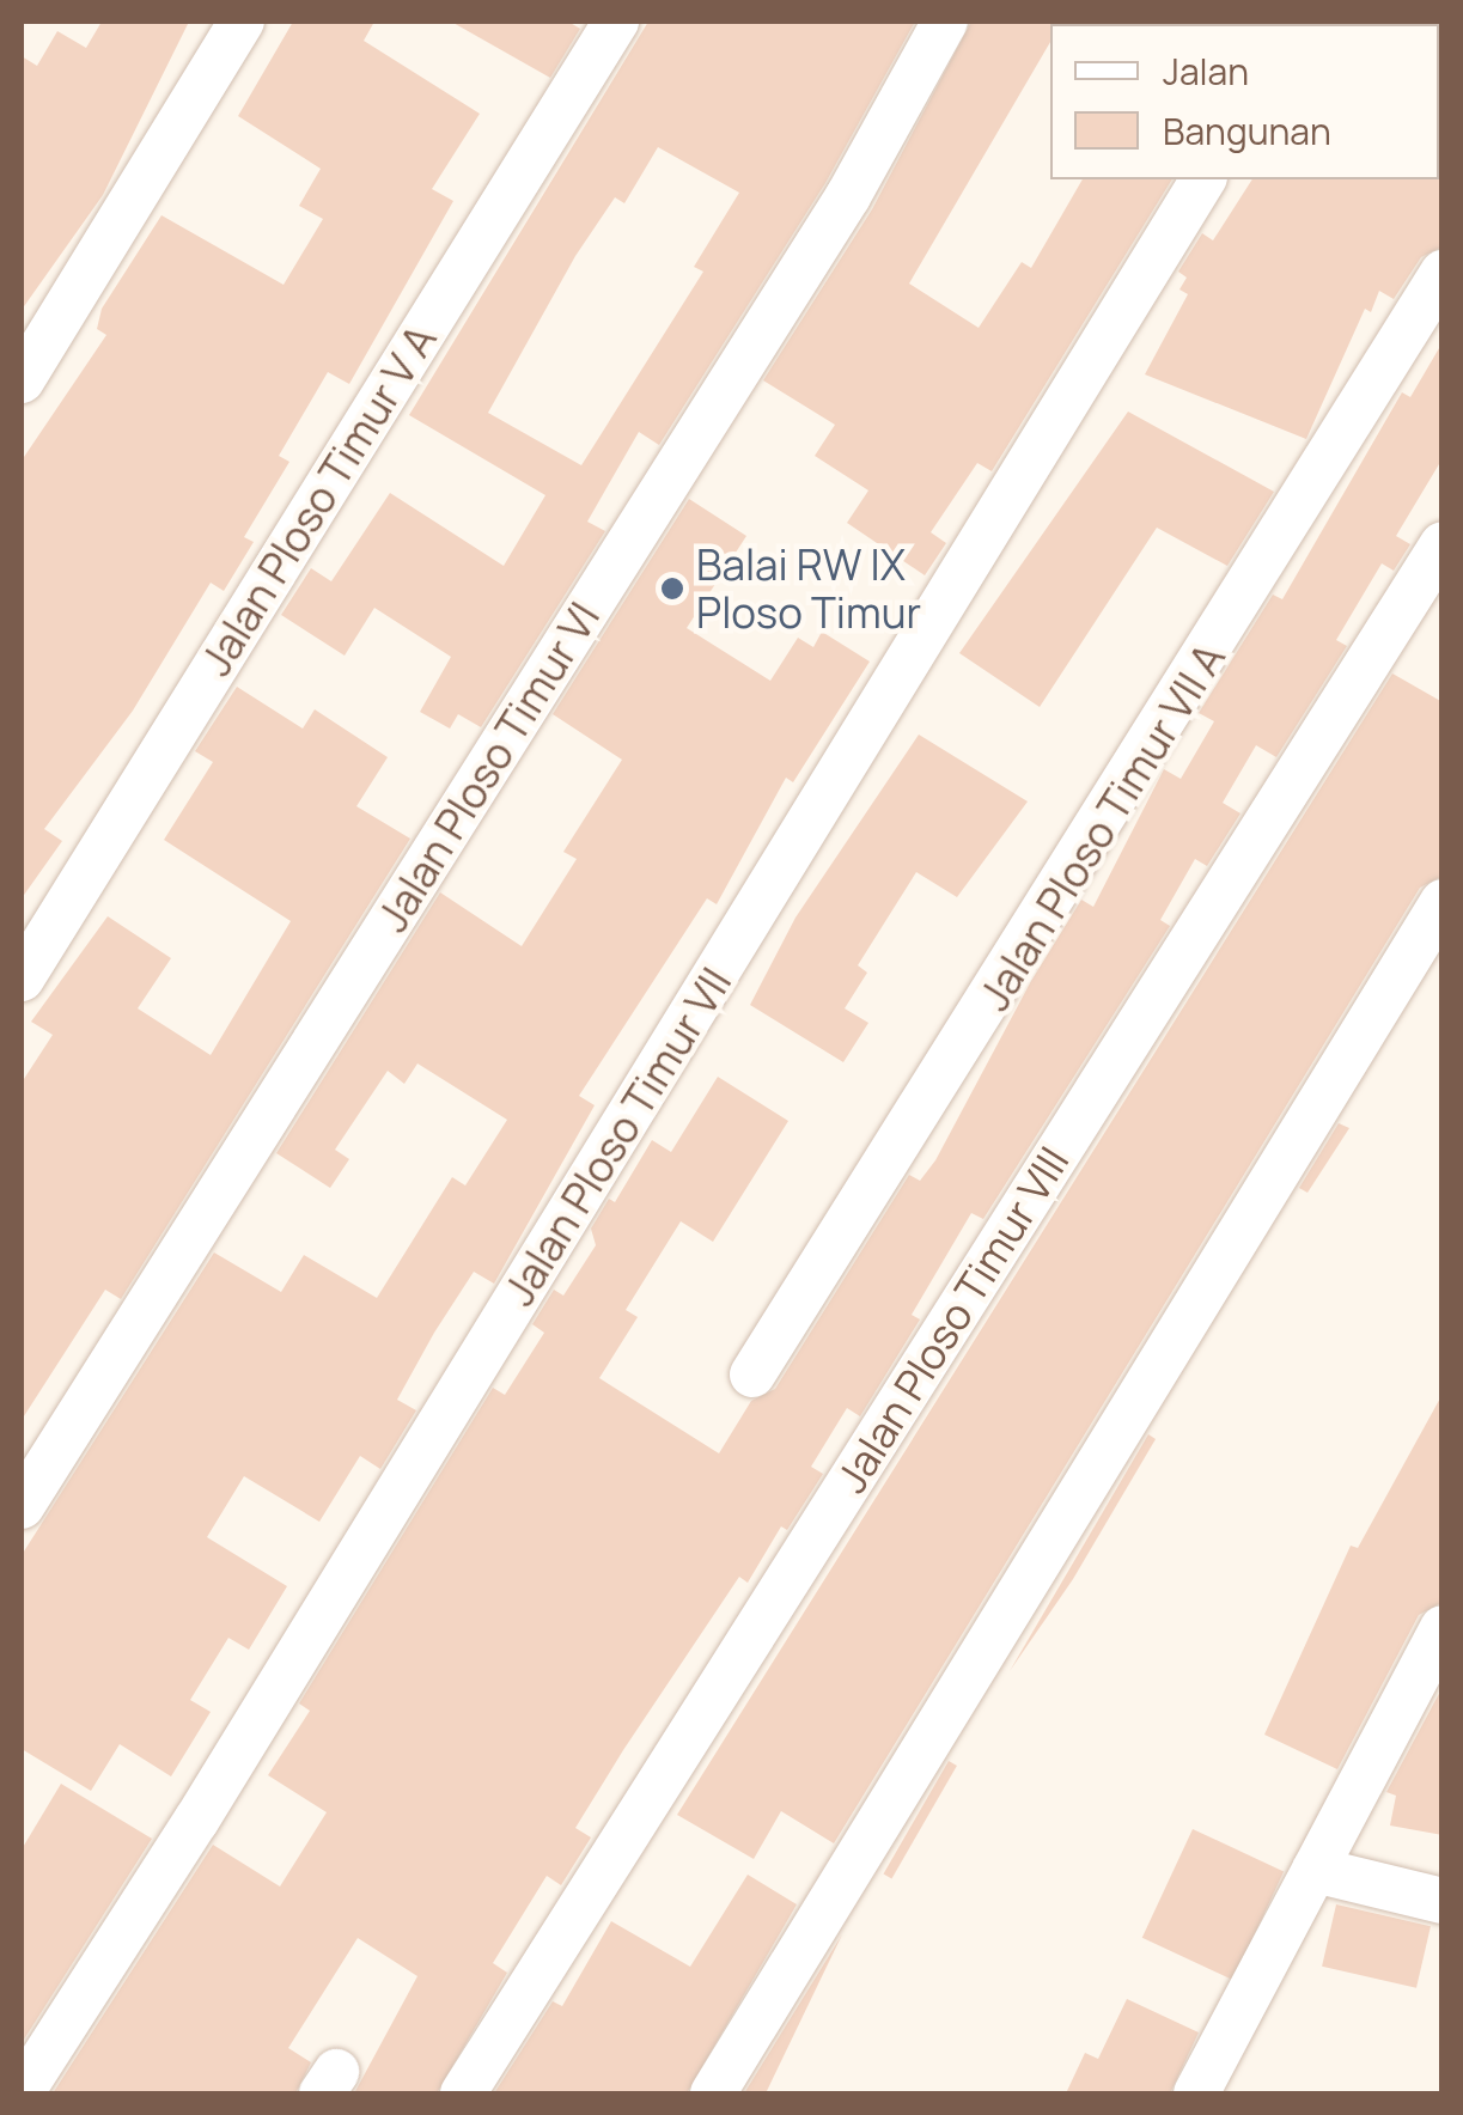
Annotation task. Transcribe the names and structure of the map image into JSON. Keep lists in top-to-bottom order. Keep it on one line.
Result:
{"streets":{"street":["Jalan Ploso Timur V A","Jalan Ploso Timur VI","Jalan Ploso Timur VII A","Jalan Ploso Timur VII","Jalan Ploso Timur VIII"]},"places":["Balai RW IX Ploso Timur"],"legend":["Jalan","Bangunan"]}
